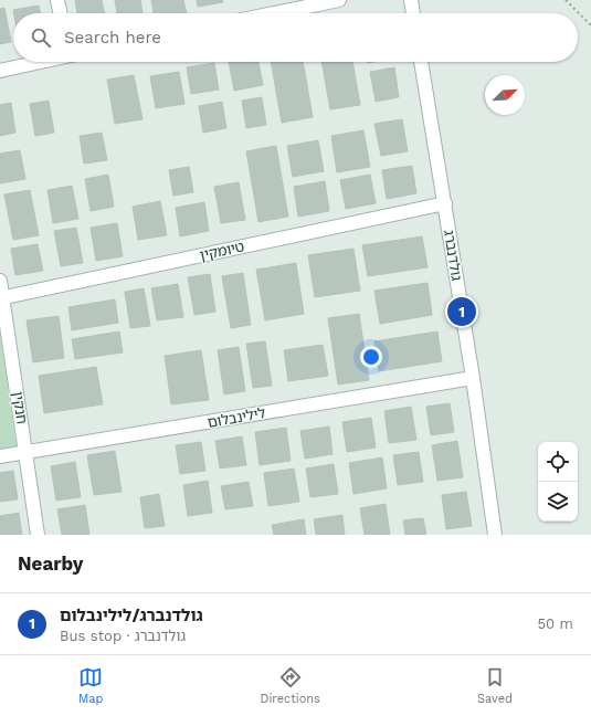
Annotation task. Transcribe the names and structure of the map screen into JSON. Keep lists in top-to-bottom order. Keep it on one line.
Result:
{"streets":{"street":["טיומקין","גולדנברג","חנקין","לילינבלום"]},"crossings":[["טיומקין","גולדנברג"],["טיומקין","חנקין"],["גולדנברג","לילינבלום"],["חנקין","לילינבלום"]],"north":"top right","page":{"search":"Search here","pins":"1","heading":"Nearby","list":[{"mark":"1","name":"גולדנברג/לילינבלום","note":"Bus stop · גולדנברג","value":"50 m"}],"nav":["Map","Directions","Saved"]}}
